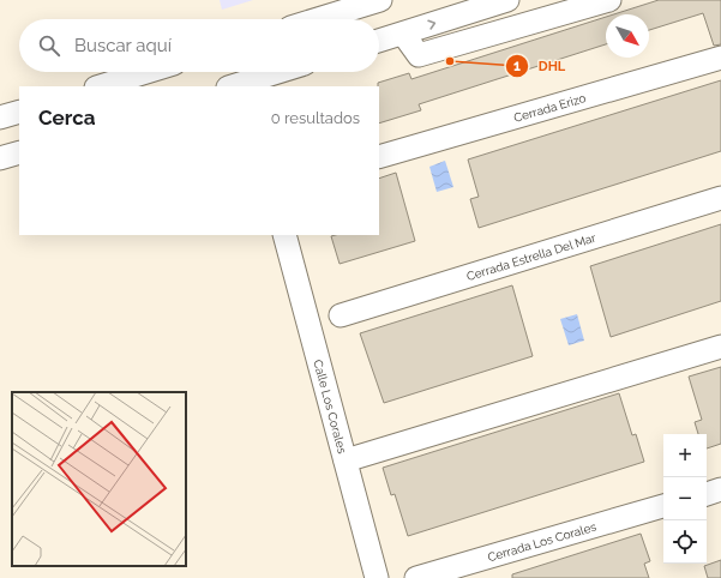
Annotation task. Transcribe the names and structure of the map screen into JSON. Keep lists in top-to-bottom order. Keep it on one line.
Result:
{"streets":{"street":["Cerrada Erizo","Cerrada Estrella Del Mar","Calle Los Corales","Cerrada Los Corales"]},"places":["DHL"],"north":"bottom right","page":{"search":"Buscar aquí","heading":["Cerca","0 resultados"],"map_buttons":["+","−"]}}
